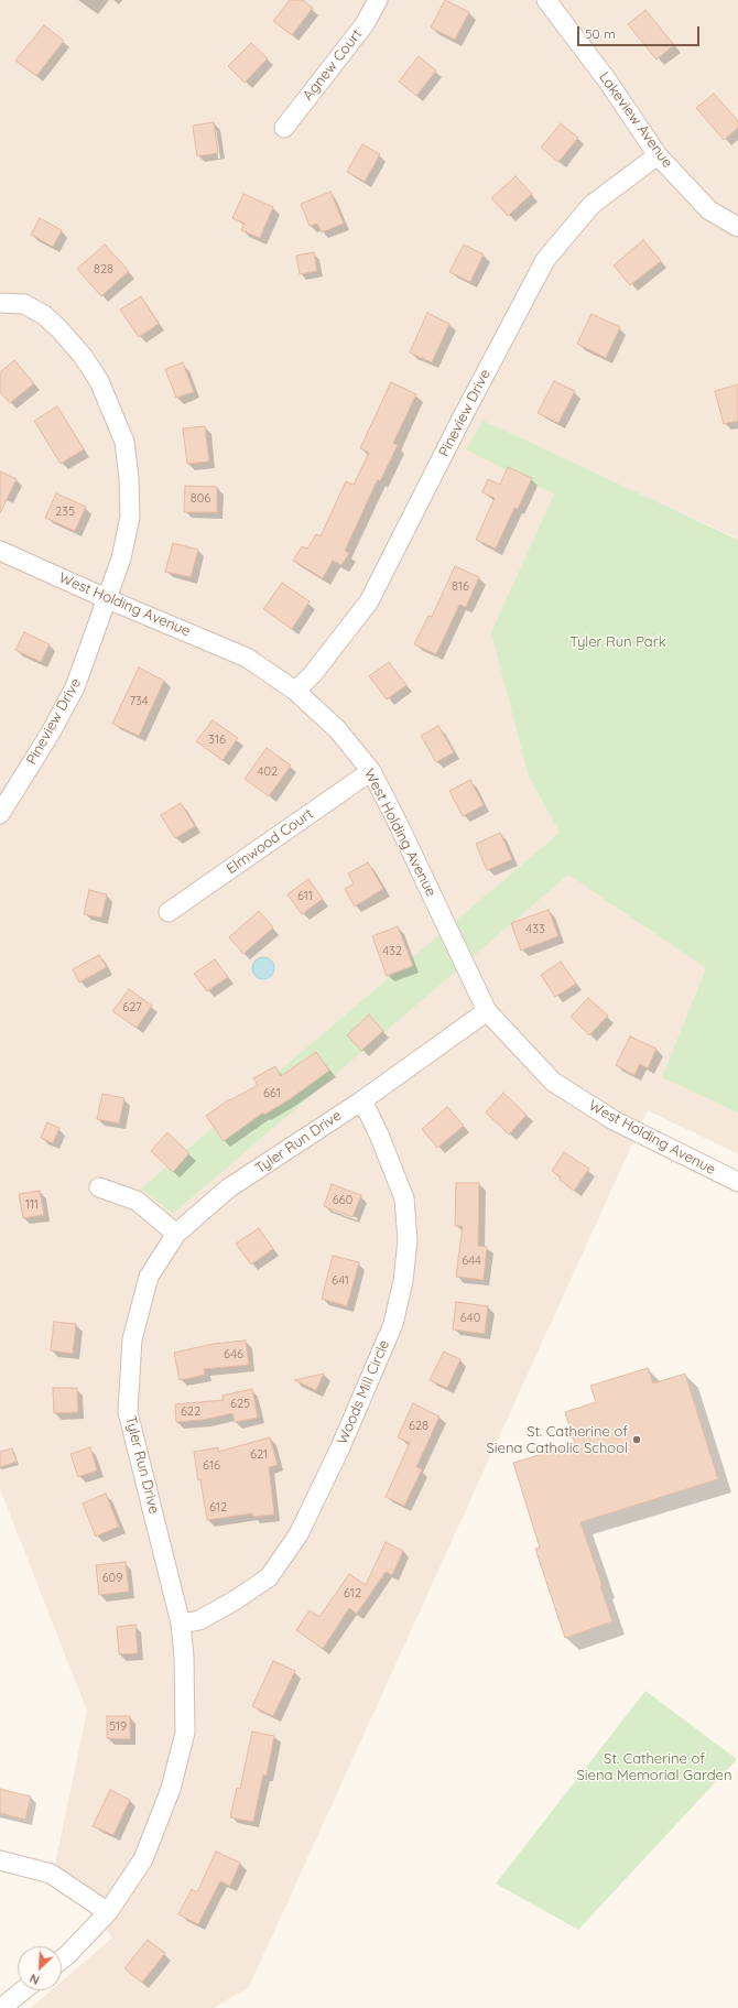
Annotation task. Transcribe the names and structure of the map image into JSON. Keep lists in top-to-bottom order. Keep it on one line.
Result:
{"streets":{"street":["Agnew Court","Lakeview Avenue","Pineview Drive","West Holding Avenue","Elmwood Court","Tyler Run Drive","Woods Mill Circle"]},"crossings":[["Lakeview Avenue","Pineview Drive"],["Pineview Drive","West Holding Avenue"],["West Holding Avenue","Elmwood Court"],["West Holding Avenue","Tyler Run Drive"],["Tyler Run Drive","Woods Mill Circle"]],"parks":["Tyler Run Park","St. Catherine of Siena Memorial Garden"],"places":["St. Catherine of Siena Catholic School"],"house_numbers":["828","806","235","816","734","316","402","611","433","432","627","661","660","111","644","641","640","646","625","622","628","621","616","612","609","612","519"],"scale_bar":"50 m","north":"bottom left"}
